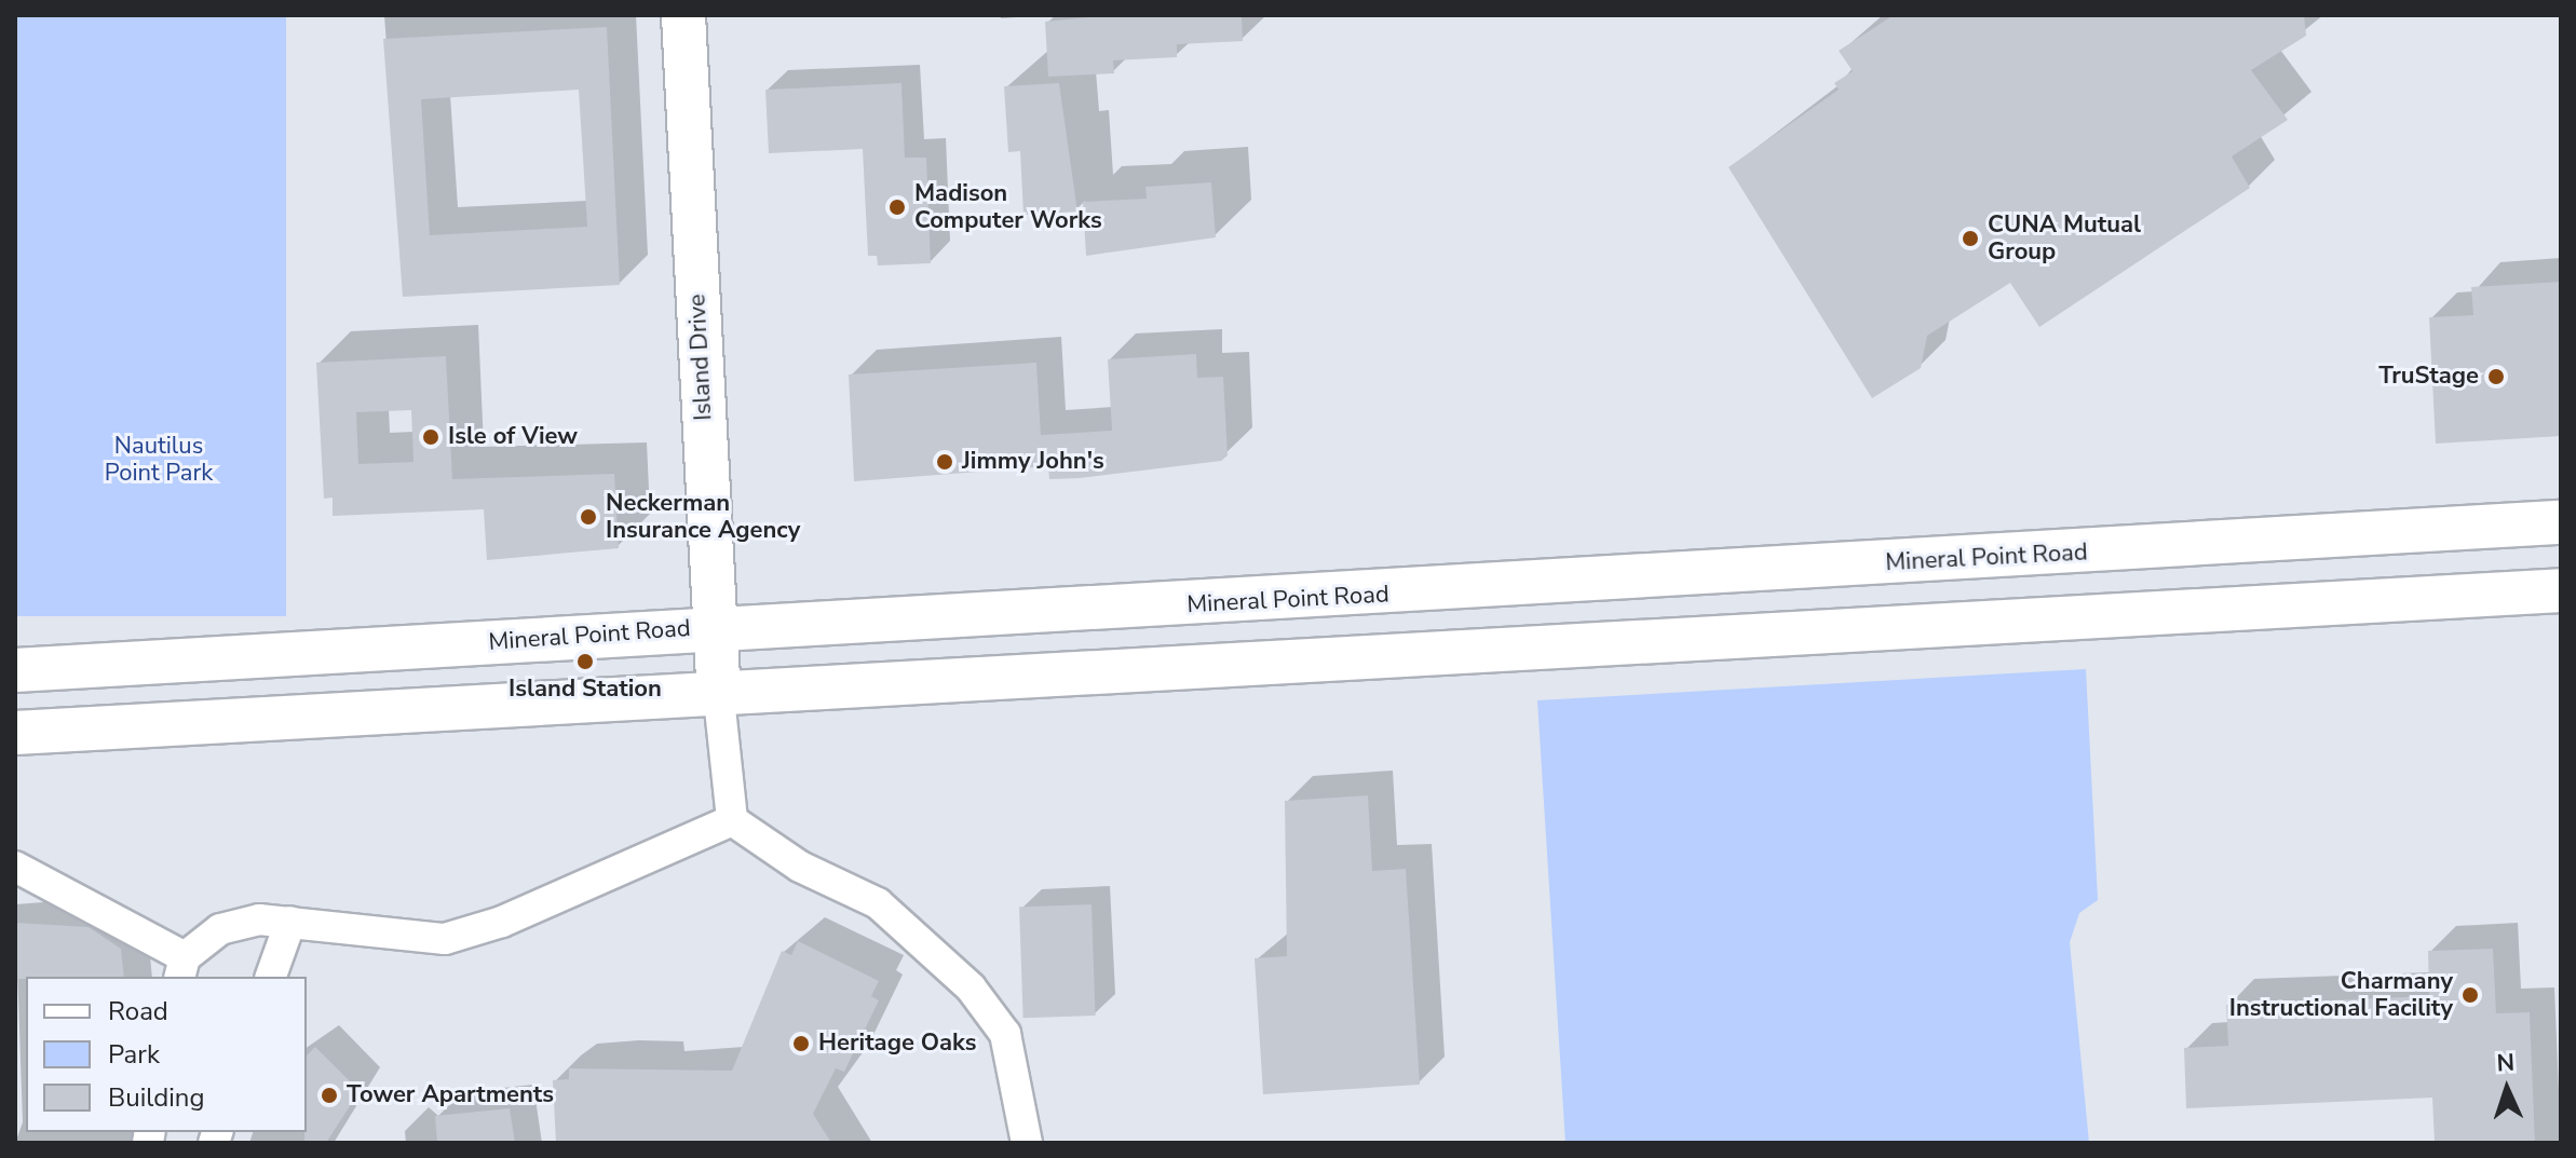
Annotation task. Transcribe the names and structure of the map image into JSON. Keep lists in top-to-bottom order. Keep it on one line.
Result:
{"streets":{"main road":["Island Drive","Mineral Point Road"]},"crossings":[["Island Drive","Mineral Point Road"]],"parks":["Nautilus Point Park"],"places":["Madison Computer Works","CUNA Mutual Group","TruStage","Isle of View","Jimmy John's","Neckerman Insurance Agency","Island Station","Charmany Instructional Facility","Heritage Oaks","Tower Apartments"],"legend":["Road","Park","Building"],"north":"top"}
